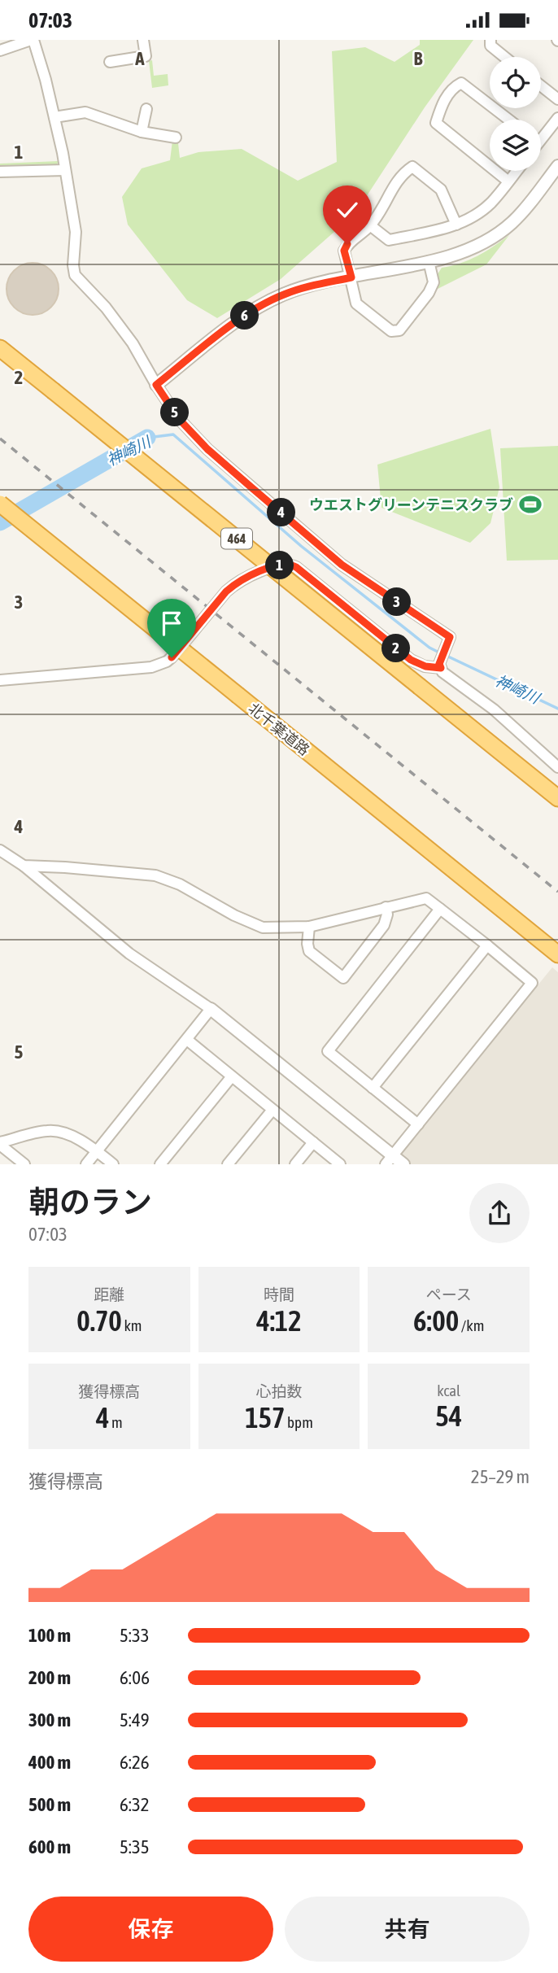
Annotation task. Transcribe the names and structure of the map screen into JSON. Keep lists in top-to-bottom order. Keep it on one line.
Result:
{"streets":{"highway":["464","北千葉道路"]},"water":["神崎川"],"places":{"sports":["ウエストグリーンテニスクラブ"]},"page":{"status":"07:03","pins":["6","5","4","1","3","2"],"heading":["朝のラン","07:03"],"stats":[["距離","0.70 km"],["時間","4:12"],["ペース","6:00 /km"],["獲得標高","4 m"],["心拍数","157 bpm"],["kcal","54"]],"chart":["獲得標高","25–29 m"],"list":[{"name":"100 m","note":"5:33"},{"name":"200 m","note":"6:06"},{"name":"300 m","note":"5:49"},{"name":"400 m","note":"6:26"},{"name":"500 m","note":"6:32"},{"name":"600 m","note":"5:35"}],"buttons":["保存","共有"]},"grid":{"columns":["A","B"],"rows":["1","2","3","4","5"]}}
